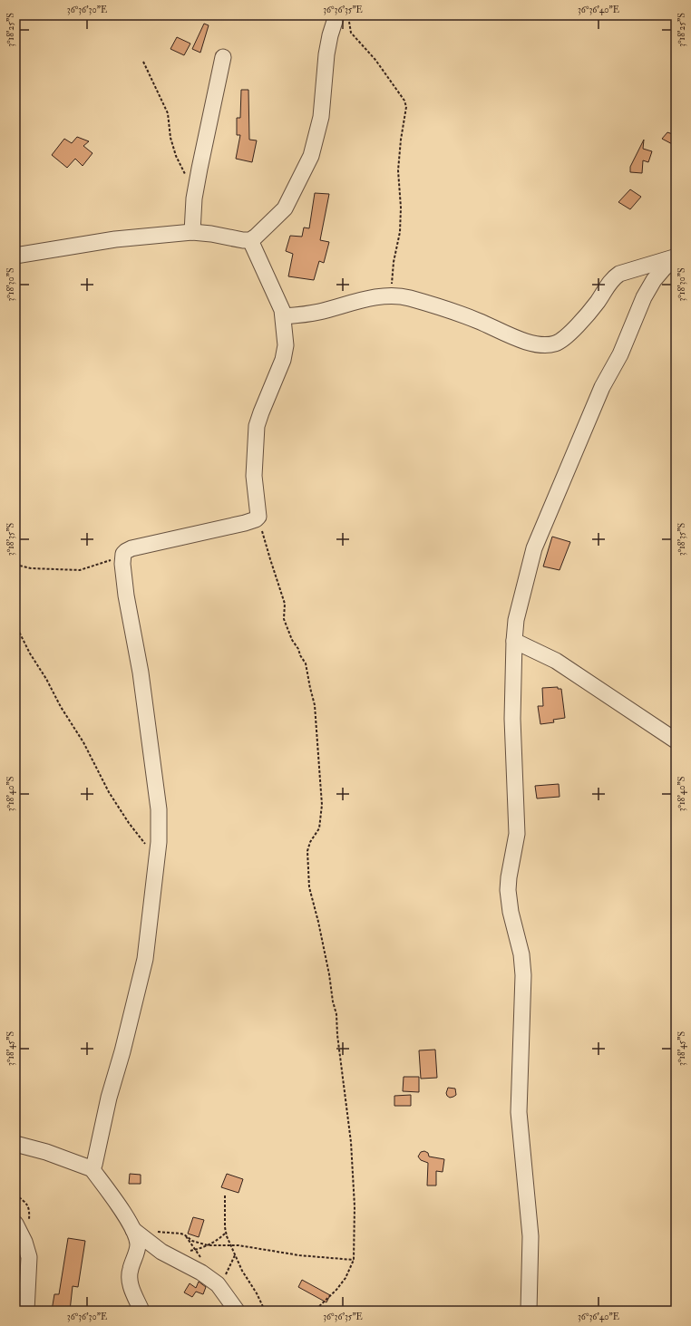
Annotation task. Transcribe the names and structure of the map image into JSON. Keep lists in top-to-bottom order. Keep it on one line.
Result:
{"coordinates":["36°36'30\"E","36°36'35\"E","36°36'40\"E","3°18'25\"S","3°18'30\"S","3°18'35\"S","3°18'40\"S","3°18'45\"S"]}
